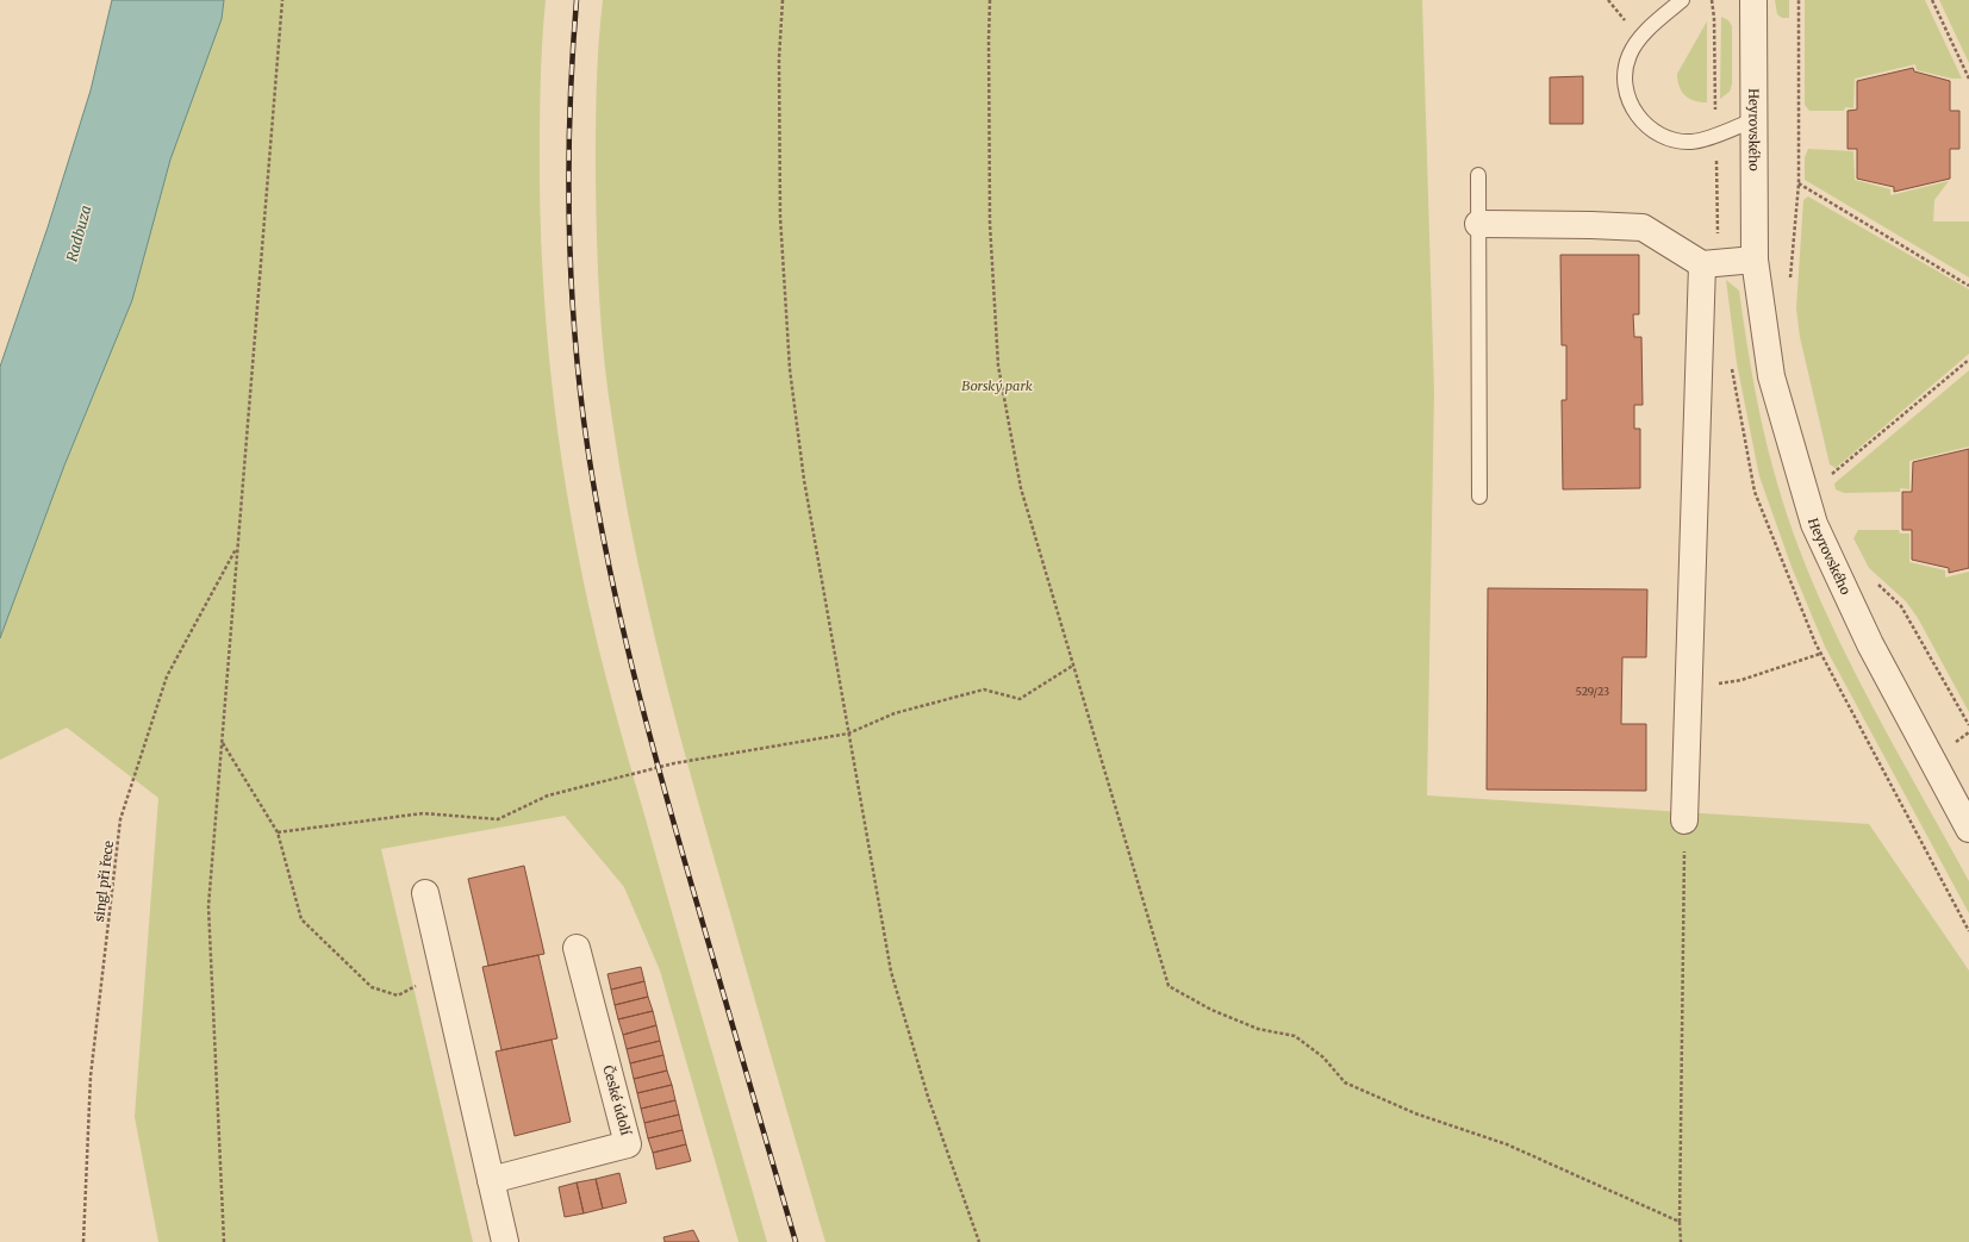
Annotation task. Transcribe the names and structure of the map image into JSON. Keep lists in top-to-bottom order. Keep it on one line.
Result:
{"streets":{"street":["Heyrovského","České údolí"],"path":["singl při řece"]},"water":["Radbuza"],"parks":["Borský park"],"house_numbers":["529/23"]}
